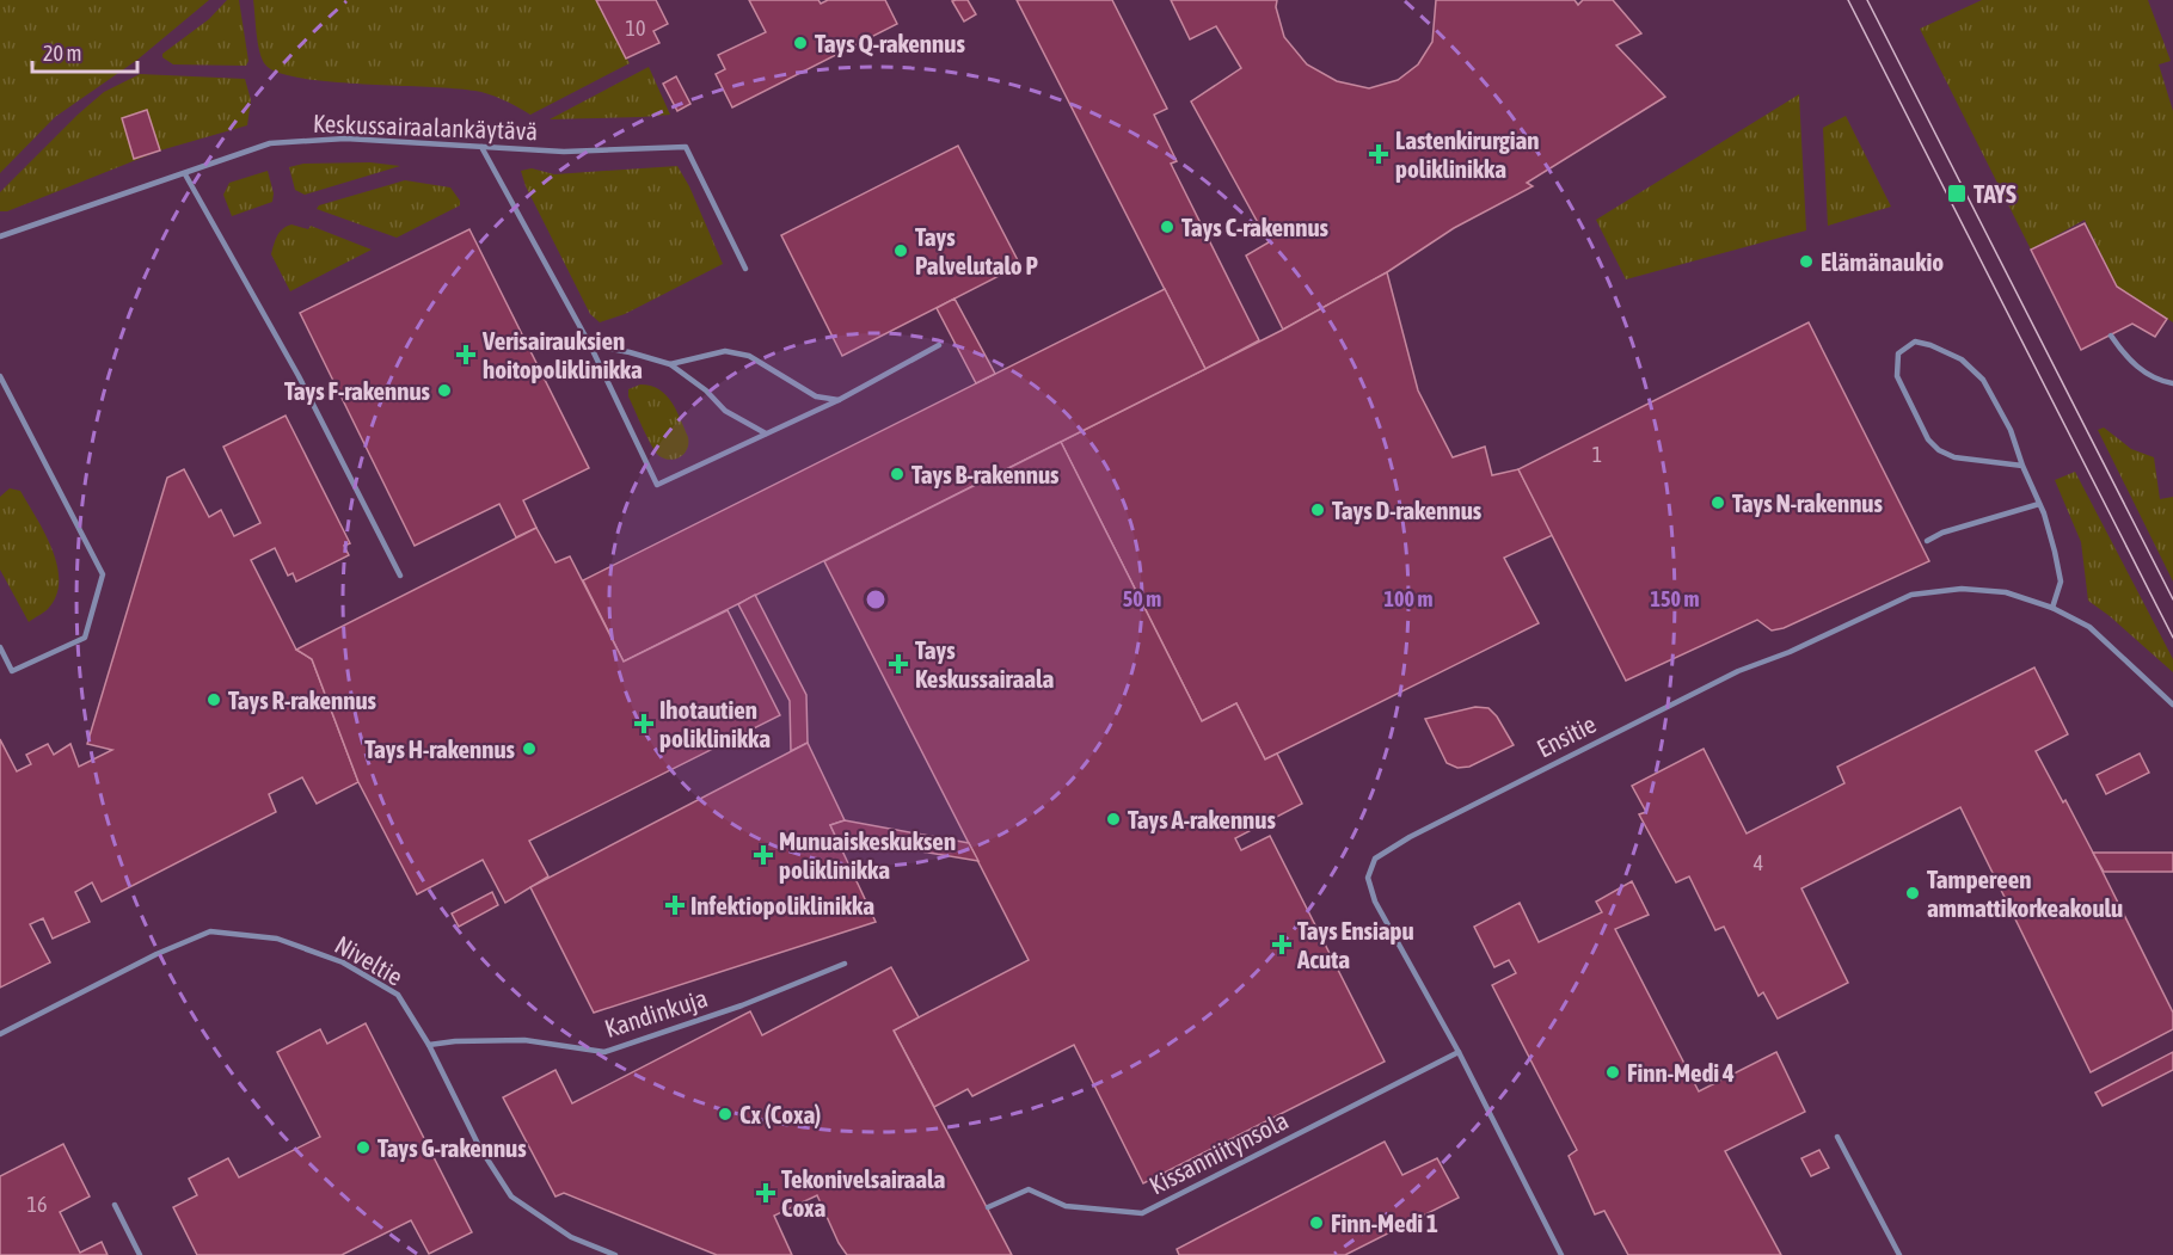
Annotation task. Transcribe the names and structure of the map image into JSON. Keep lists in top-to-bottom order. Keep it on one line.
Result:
{"streets":{"lane":["Keskussairaalankäytävä","Ensitie","Niveltie","Kandinkuja","Kissanniitynsola"]},"crossings":[["Ensitie","Kissanniitynsola"],["Niveltie","Kandinkuja"]],"places":{"other":["Tays Q-rakennus","Tays C-rakennus","Tays Palvelutalo P","Elämänaukio","Tays F-rakennus","Tays B-rakennus","Tays N-rakennus","Tays D-rakennus","Tays R-rakennus","Tays H-rakennus","Tays A-rakennus","Tampereen ammattikorkeakoulu","Finn-Medi 4","Cx (Coxa)","Tays G-rakennus","Finn-Medi 1"],"health":["Lastenkirurgian poliklinikka","Verisairauksien hoitopoliklinikka","Tays Keskussairaala","Ihotautien poliklinikka","Munuaiskeskuksen poliklinikka","Infektiopoliklinikka","Tays Ensiapu Acuta","Tekonivelsairaala Coxa"],"transit":["TAYS"]},"house_numbers":["10","1","4","16"],"scale_bar":"20 m","rings":["50 m","100 m","150 m"]}
